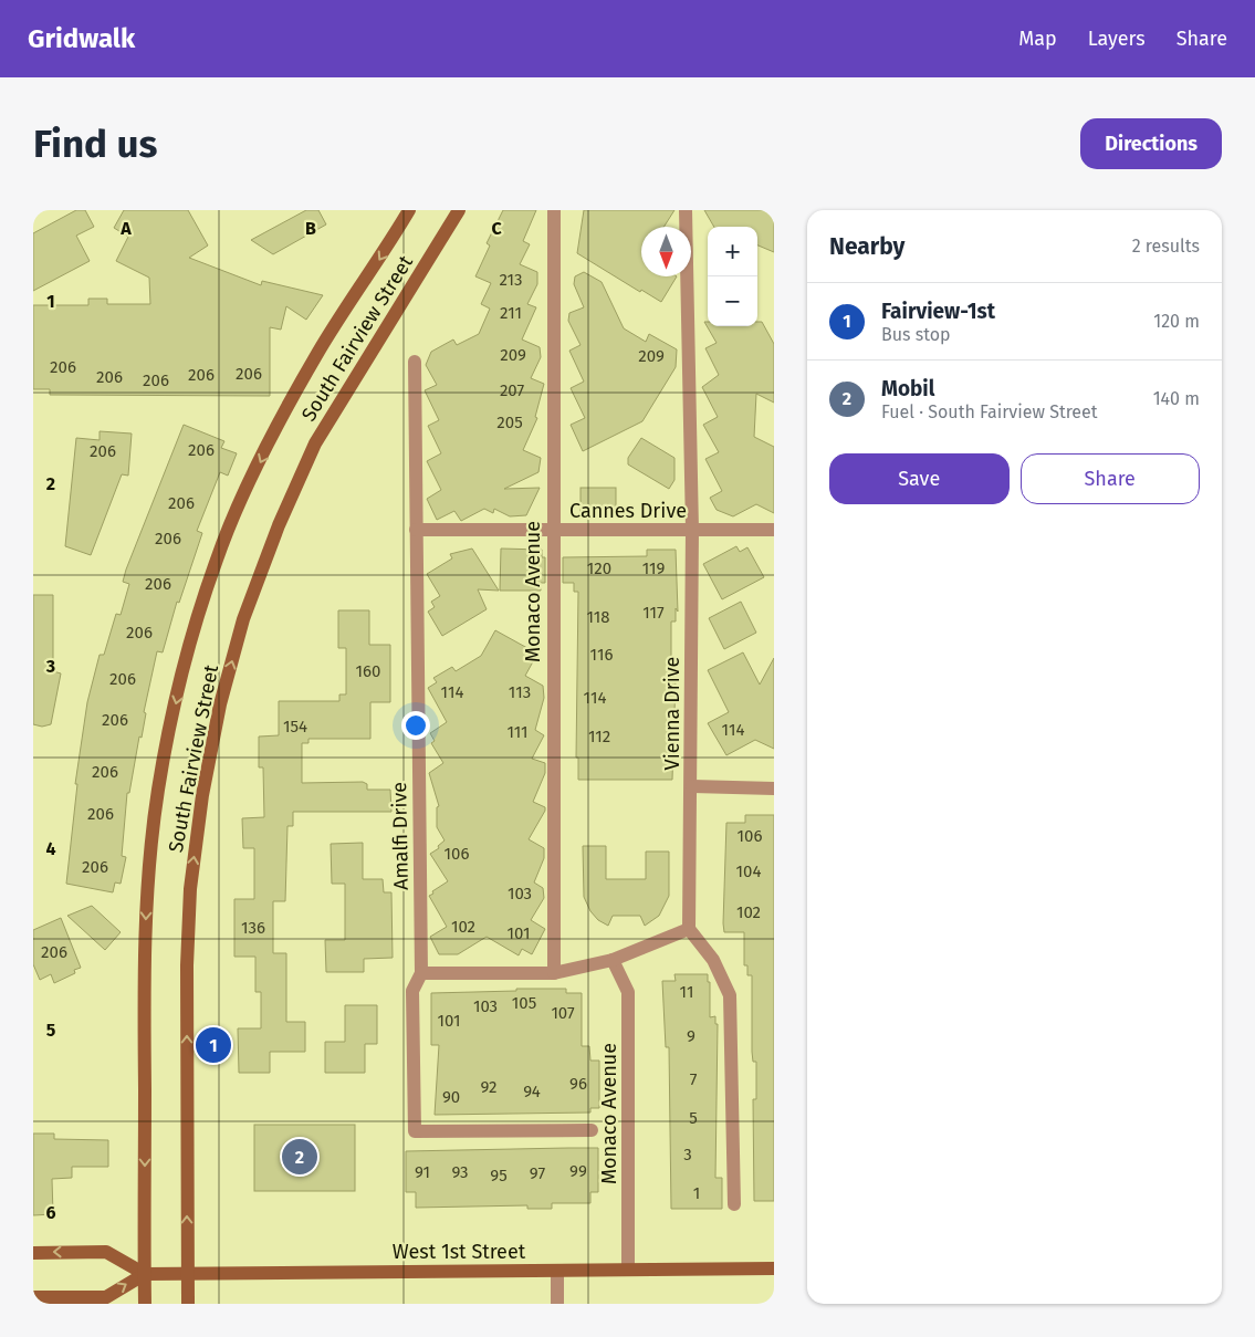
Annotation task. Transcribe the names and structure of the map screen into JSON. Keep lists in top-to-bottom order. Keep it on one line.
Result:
{"streets":{"main road":["South Fairview Street","West 1st Street"],"street":["Cannes Drive","Monaco Avenue","Vienna Drive","Amalfi Drive"]},"crossings":[["South Fairview Street","West 1st Street"],["Cannes Drive","Monaco Avenue"],["Cannes Drive","Vienna Drive"],["Cannes Drive","Amalfi Drive"],["Monaco Avenue","West 1st Street"]],"house_numbers":["213","211","209","209","206","206","206","206","206","207","205","206","206","206","206","120","119","206","117","118","206","116","160","206","114","113","114","206","154","114","111","112","206","206","106","106","206","104","103","102","102","136","101","206","11","105","103","107","101","9","7","96","92","94","90","5","3","99","91","93","97","95","1"],"north":"bottom","page":{"header":"Gridwalk","nav":["Map","Layers","Share"],"buttons":["Directions",["Save","Share"]],"title":"Find us","heading":["Nearby","2 results"],"map_buttons":["+","−"],"list":[{"mark":"1","name":"Fairview-1st","note":"Bus stop","value":"120 m"},{"mark":"2","name":"Mobil","note":"Fuel · South Fairview Street","value":"140 m"}],"pins":["1","2"]},"grid":{"columns":["A","B","C"],"rows":["1","2","3","4","5","6"]}}
